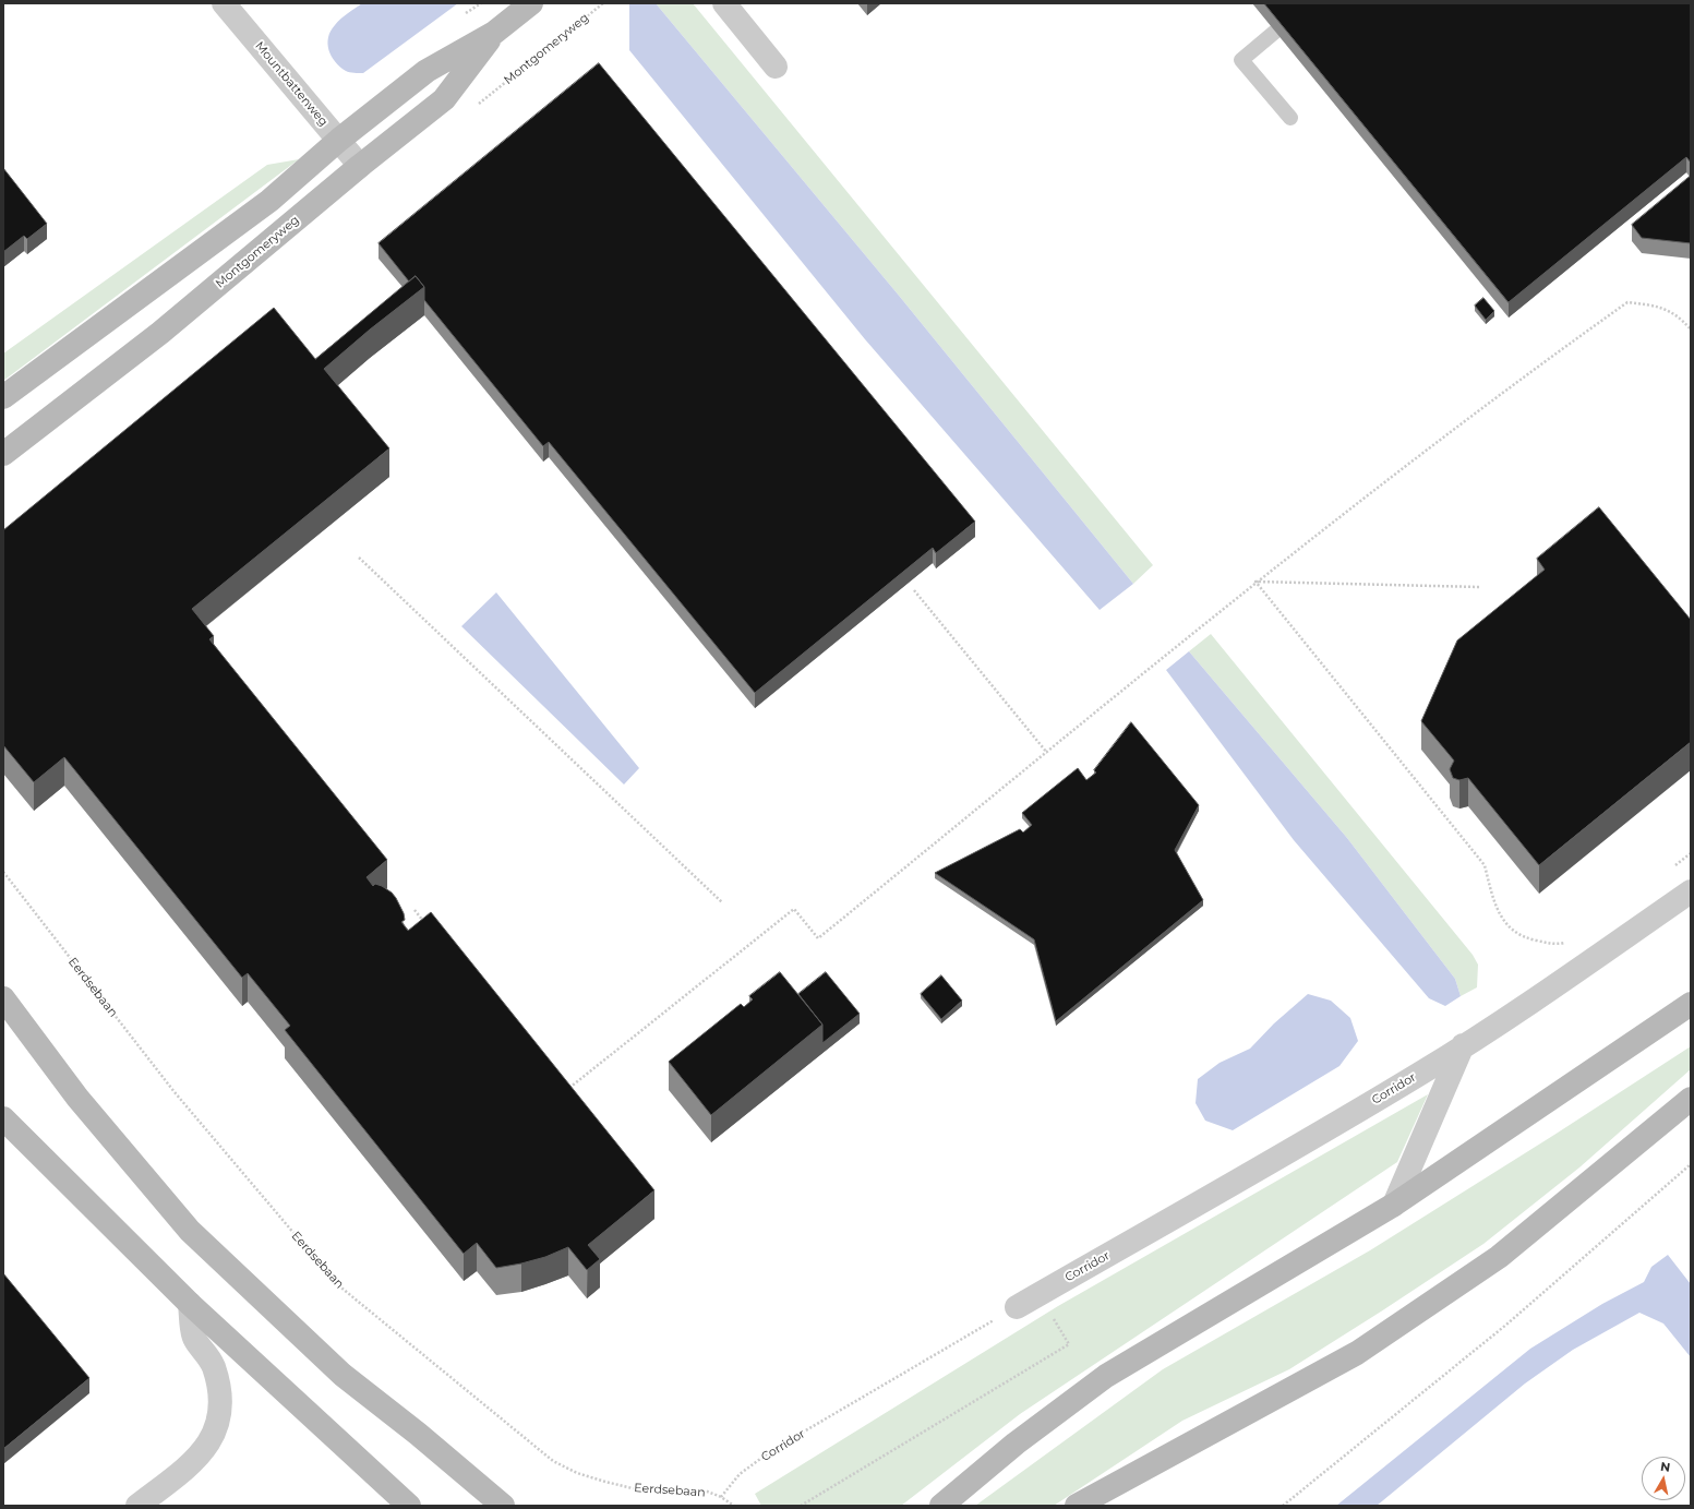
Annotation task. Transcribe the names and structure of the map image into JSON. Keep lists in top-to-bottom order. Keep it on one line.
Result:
{"streets":{"main road":["Montgomeryweg"],"street":["Mountbattenweg","Corridor"],"path":["Eerdsebaan"]},"crossings":[["Montgomeryweg","Mountbattenweg"],["Eerdsebaan","Corridor"]],"north":"top"}
